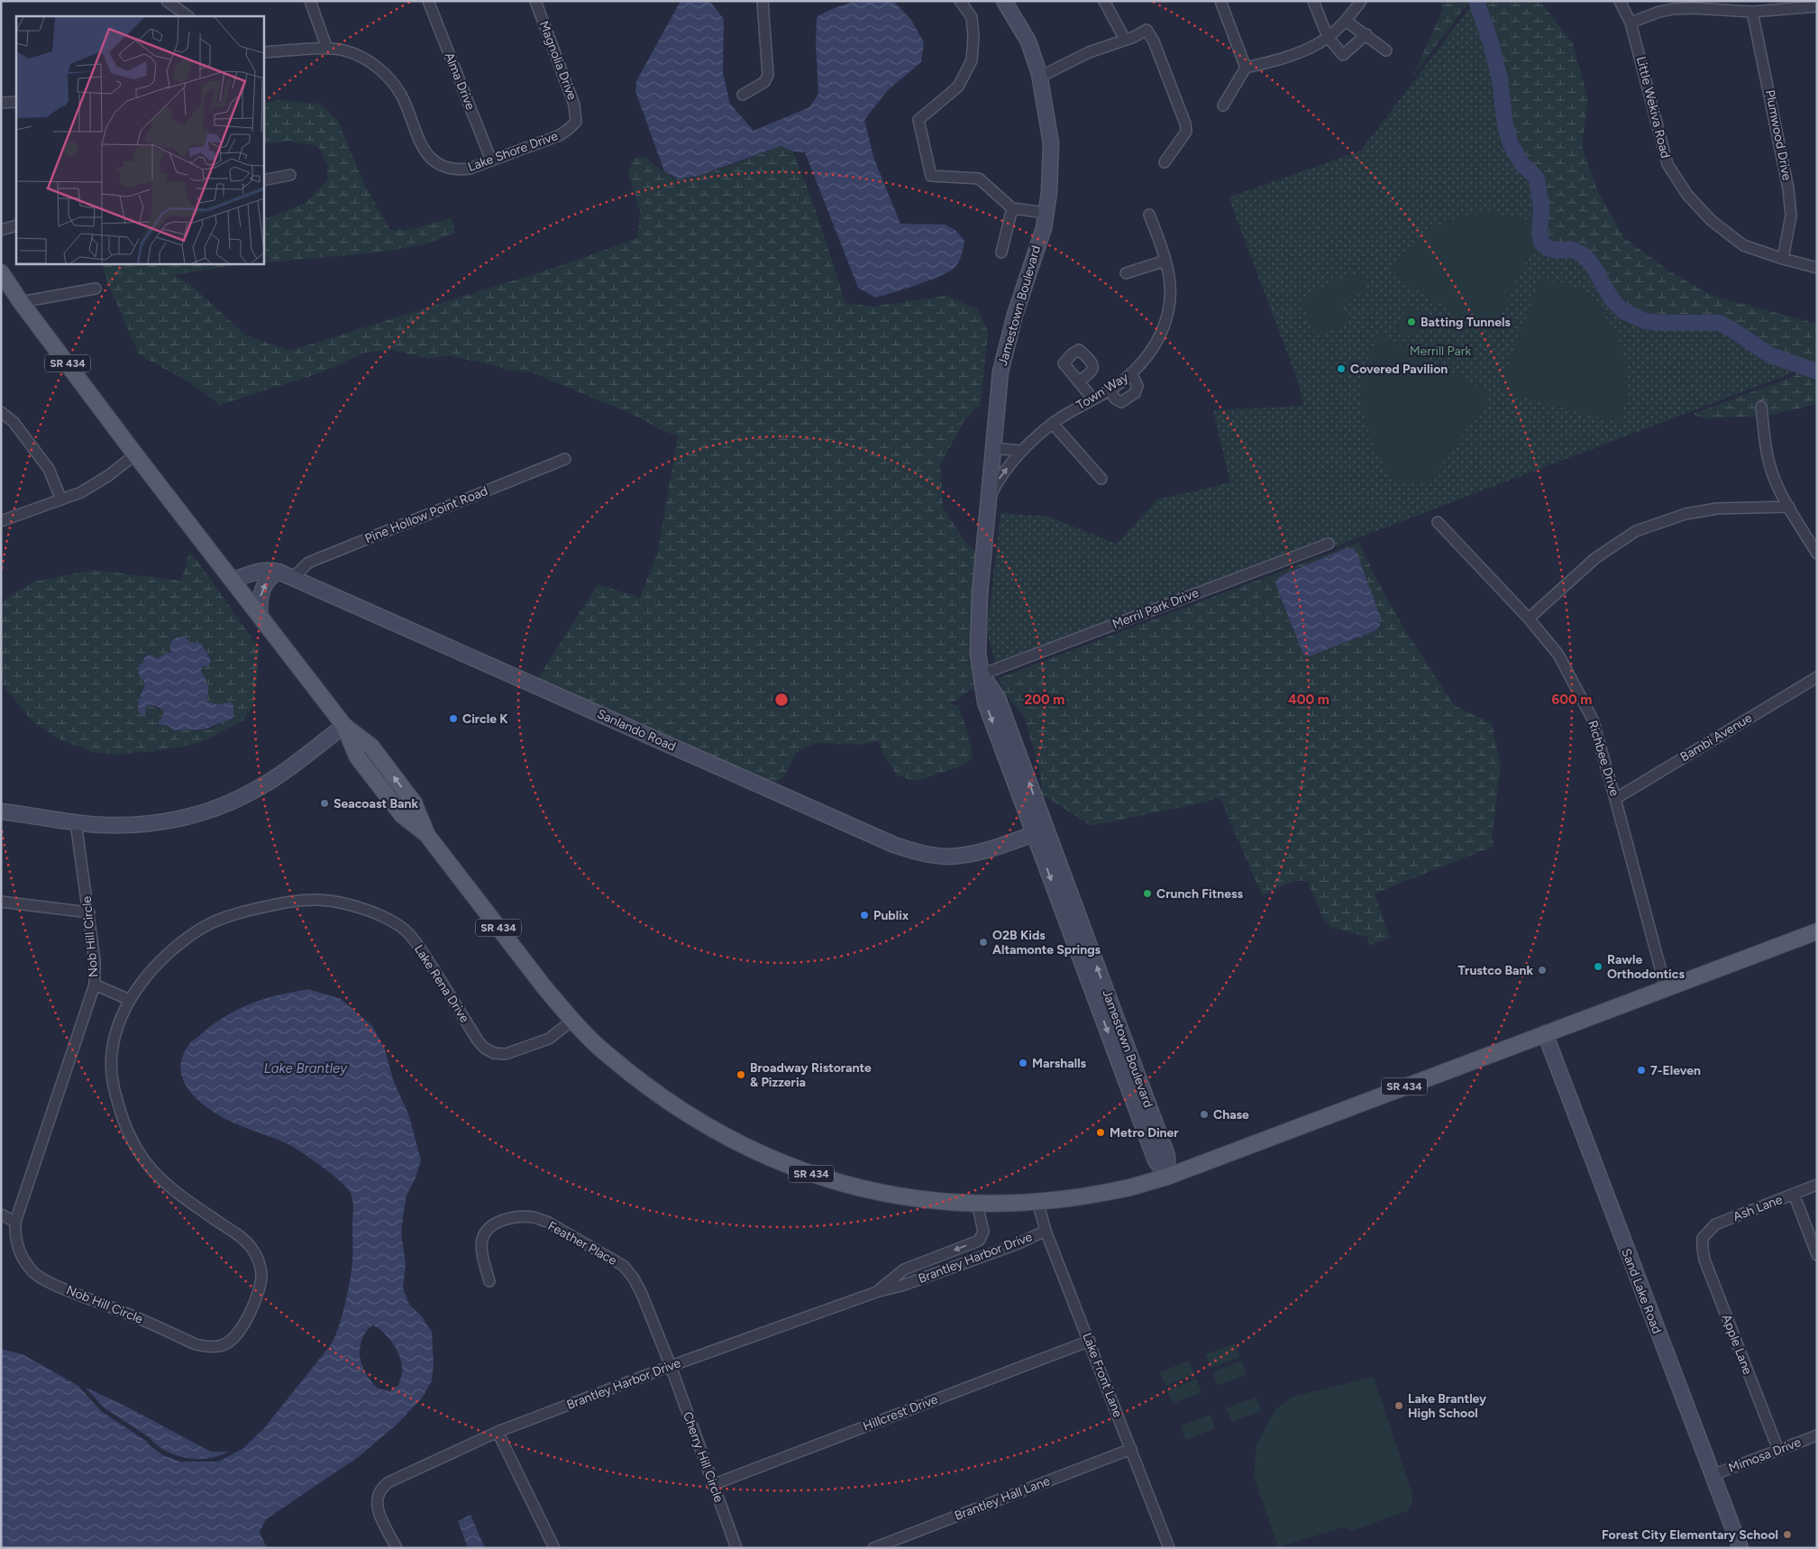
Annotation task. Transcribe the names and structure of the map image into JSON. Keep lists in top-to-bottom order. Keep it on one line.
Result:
{"streets":{"main road":["SR 434"],"street":["Magnolia Drive","Alma Drive","Little Wekiva Road","Plumwood Drive","Lake Shore Drive","Jamestown Boulevard","Town Way","Pine Hollow Point Road","Merril Park Drive","Sanlando Road","Bambi Avenue","Richbee Drive","Nob Hill Circle","Lake Rena Drive","Ash Lane","Feather Place","Brantley Harbor Drive","Sand Lake Road","Apple Lane","Lake Front Lane","Hillcrest Drive","Mimosa Drive","Cherry Hill Circle","Brantley Hall Lane"]},"crossings":[["Magnolia Drive","Lake Shore Drive"],["Alma Drive","Lake Shore Drive"],["Little Wekiva Road","Plumwood Drive"],["Jamestown Boulevard","SR 434"],["Jamestown Boulevard","Town Way"],["Jamestown Boulevard","Merril Park Drive"],["Jamestown Boulevard","Sanlando Road"],["SR 434","Sanlando Road"],["SR 434","Richbee Drive"],["SR 434","Lake Rena Drive"],["SR 434","Brantley Harbor Drive"],["SR 434","Sand Lake Road"],["SR 434","Lake Front Lane"],["Pine Hollow Point Road","Sanlando Road"],["Bambi Avenue","Richbee Drive"],["Nob Hill Circle","Lake Rena Drive"],["Ash Lane","Apple Lane"],["Feather Place","Brantley Harbor Drive"],["Feather Place","Cherry Hill Circle"],["Brantley Harbor Drive","Lake Front Lane"],["Brantley Harbor Drive","Cherry Hill Circle"],["Sand Lake Road","Mimosa Drive"],["Apple Lane","Mimosa Drive"],["Lake Front Lane","Hillcrest Drive"],["Lake Front Lane","Brantley Hall Lane"],["Hillcrest Drive","Cherry Hill Circle"]],"water":["Lake Brantley"],"parks":["Merrill Park"],"places":["Batting Tunnels","Covered Pavilion","Circle K","Seacoast Bank","Crunch Fitness","Publix","O2B Kids Altamonte Springs","Rawle Orthodontics","Trustco Bank","Marshalls","7-Eleven","Broadway Ristorante & Pizzeria","Chase","Metro Diner","Lake Brantley High School","Forest City Elementary School"],"rings":["200 m","400 m","600 m"]}
